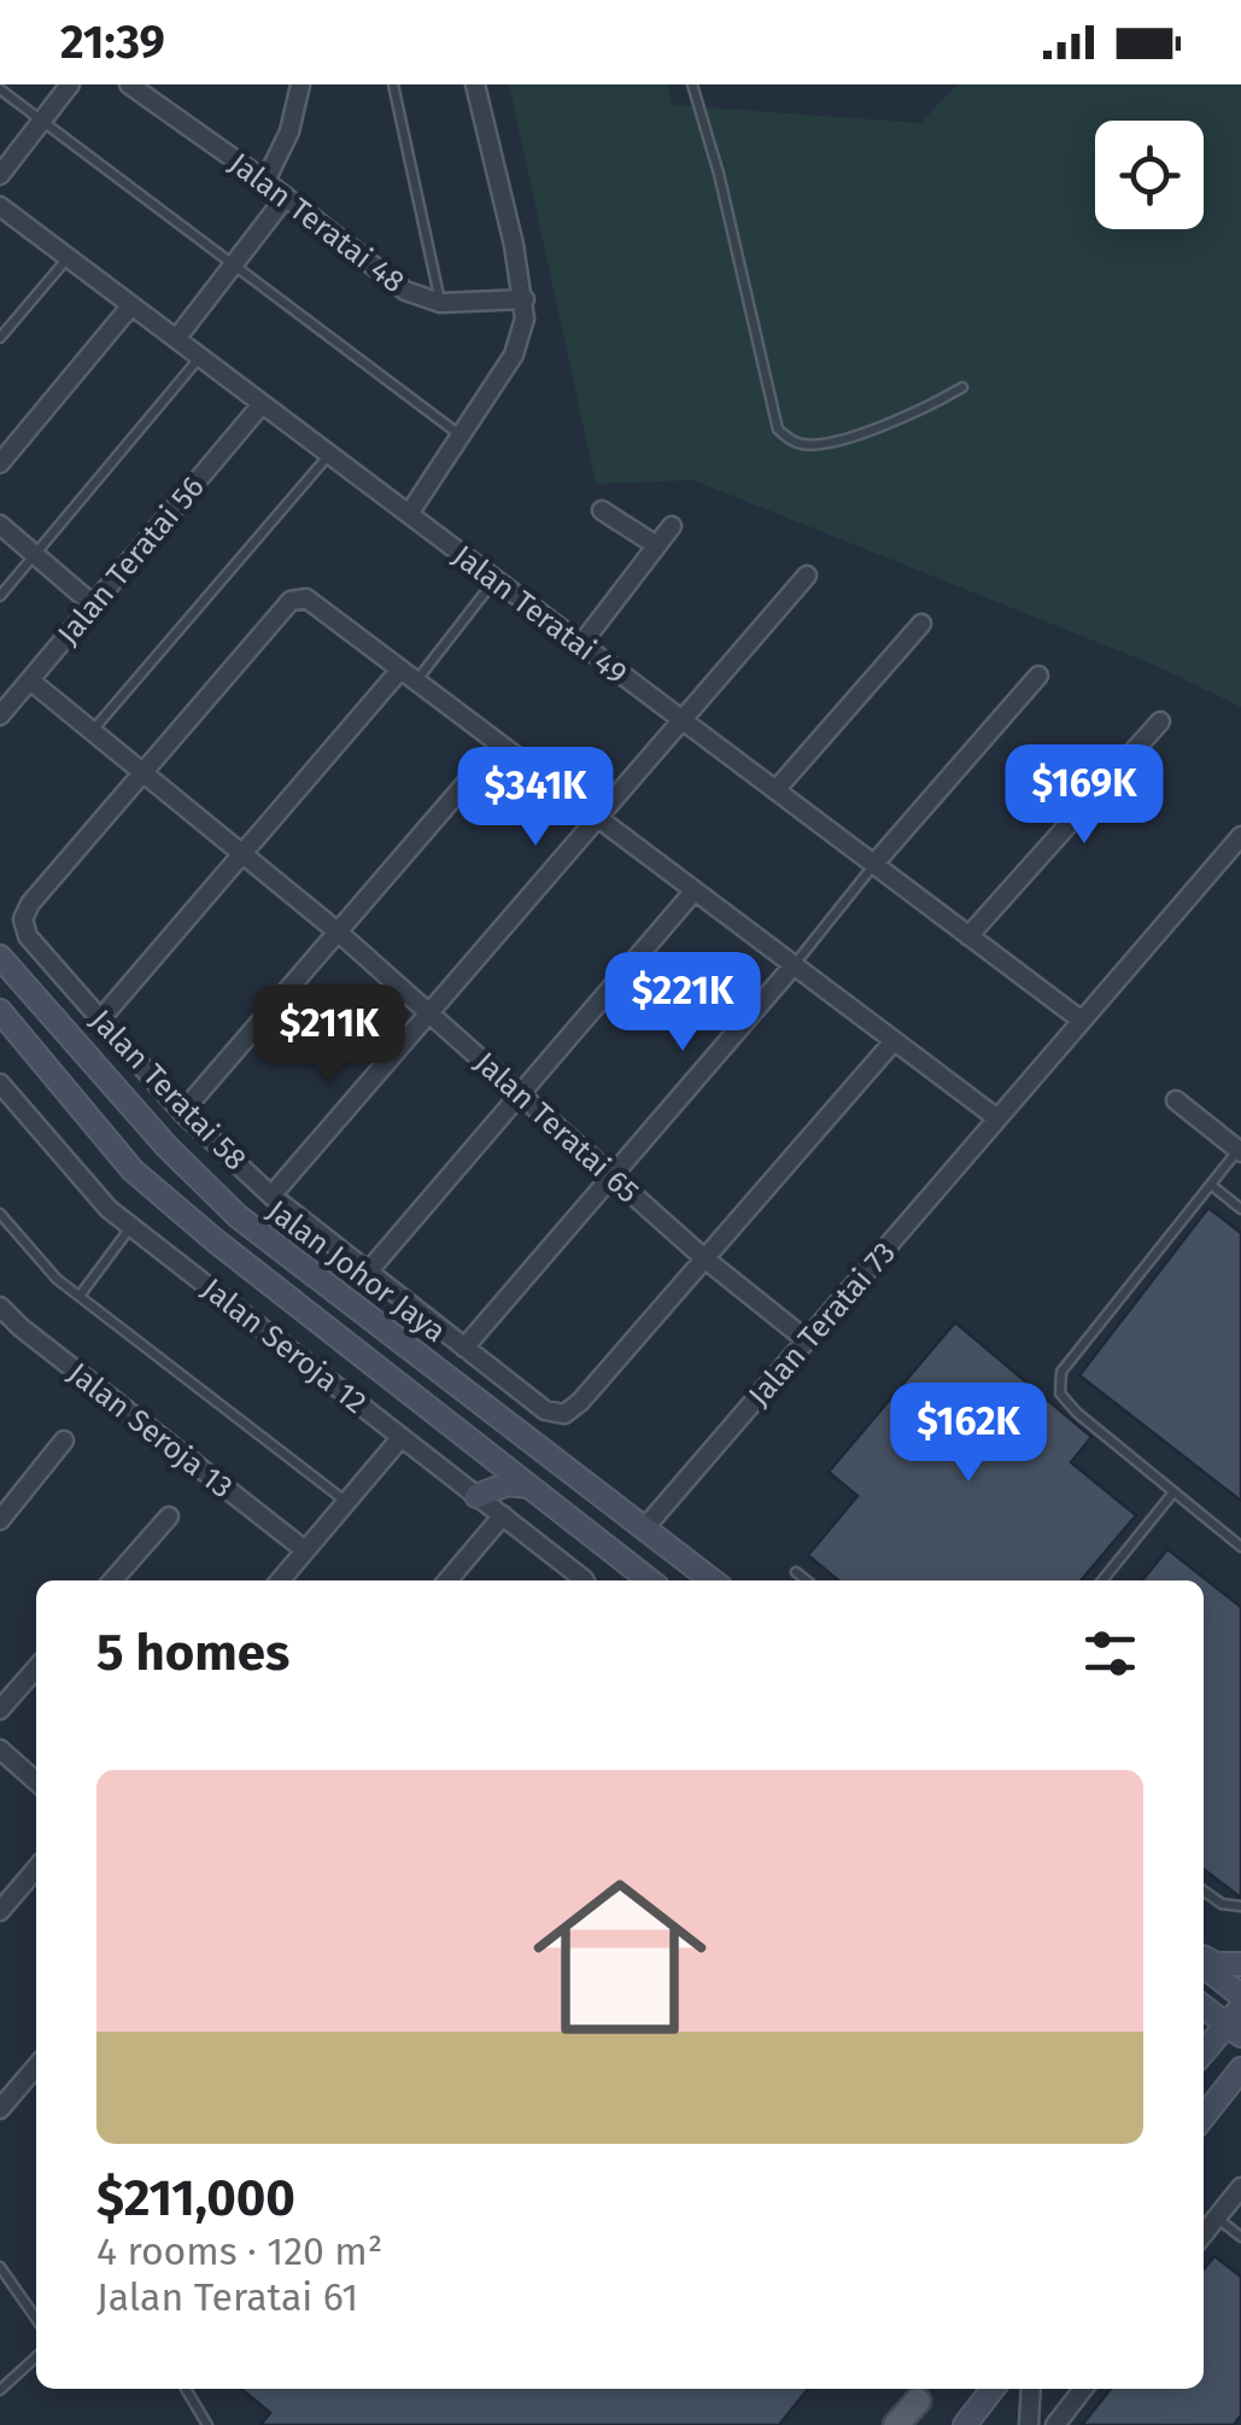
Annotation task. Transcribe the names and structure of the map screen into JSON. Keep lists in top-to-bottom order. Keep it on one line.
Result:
{"streets":{"main road":["Jalan Johor Jaya"],"street":["Jalan Teratai 48","Jalan Teratai 56","Jalan Teratai 49","Jalan Teratai 58","Jalan Teratai 65","Jalan Teratai 73","Jalan Seroja 12","Jalan Seroja 13"]},"crossings":[["Jalan Teratai 56","Jalan Teratai 49"],["Jalan Teratai 56","Jalan Teratai 65"],["Jalan Teratai 49","Jalan Teratai 73"],["Jalan Teratai 58","Jalan Teratai 65"],["Jalan Teratai 65","Jalan Teratai 73"],["Jalan Johor Jaya","Jalan Teratai 73"]],"page":{"status":"21:39","price":["$169K","$341K","$221K","$211K","$162K"],"heading":"5 homes","list":[{"name":"$211,000","note":"4 rooms · 120 m² · Jalan Teratai 61"}]}}
